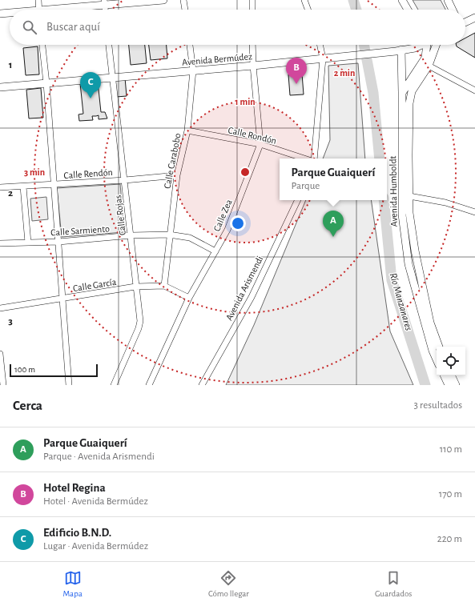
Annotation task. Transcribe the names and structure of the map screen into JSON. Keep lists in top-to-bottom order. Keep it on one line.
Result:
{"streets":{"main road":["Avenida Bermúdez","Avenida Humboldt"],"street":["Calle Rondón","Calle Carabobo","Calle Rendón","Calle Rojas","Calle Zea","Calle Sarmiento","Calle García","Avenida Arismendi"]},"crossings":[["Avenida Bermúdez","Calle Carabobo"],["Avenida Bermúdez","Avenida Humboldt"],["Avenida Bermúdez","Calle Rojas"],["Avenida Bermúdez","Calle Zea"],["Calle Rondón","Calle Carabobo"],["Calle Rondón","Calle Zea"],["Calle Carabobo","Calle Rendón"],["Calle Carabobo","Calle Sarmiento"],["Calle Carabobo","Calle García"],["Calle Rendón","Calle Rojas"],["Calle Rojas","Calle Sarmiento"],["Calle Rojas","Calle García"],["Calle Zea","Calle Sarmiento"],["Calle Zea","Calle García"]],"water":["Río Manzanares"],"scale_bar":"100 m","page":{"search":"Buscar aquí","pins":["B","C","A"],"popup":["Parque Guaiquerí","Parque"],"scale":"100 m","heading":["Cerca","3 resultados"],"list":[{"mark":"A","name":"Parque Guaiquerí","note":"Parque · Avenida Arismendi","value":"110 m"},{"mark":"B","name":"Hotel Regina","note":"Hotel · Avenida Bermúdez","value":"170 m"},{"mark":"C","name":"Edificio B.N.D.","note":"Lugar · Avenida Bermúdez","value":"220 m"}],"nav":["Mapa","Cómo llegar","Guardados"]},"grid":{"rows":["1","2","3"]},"rings":["2 min","1 min","3 min"]}
